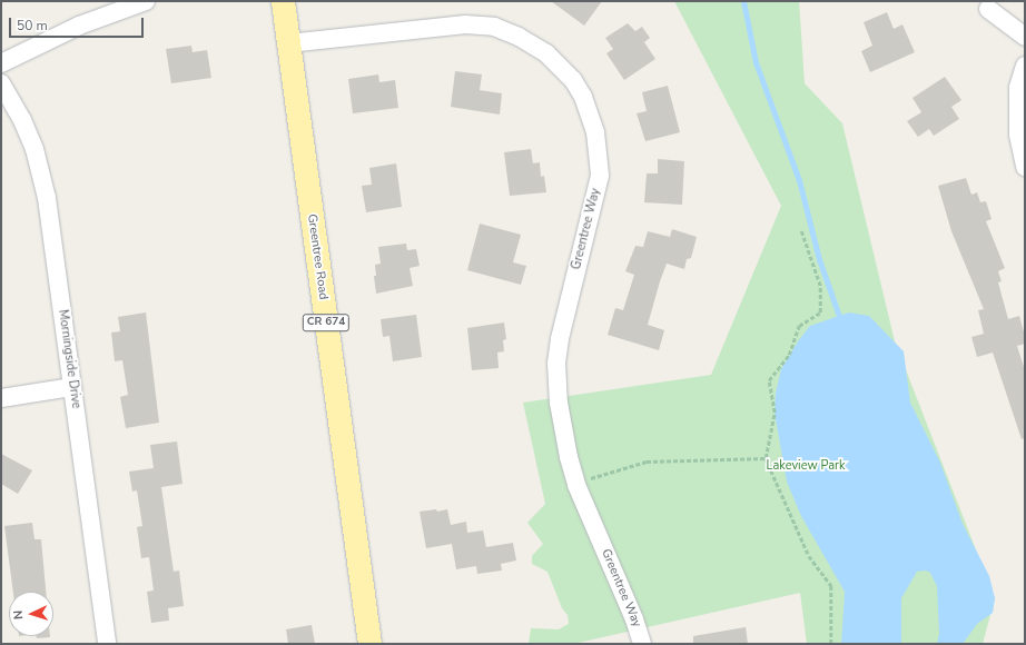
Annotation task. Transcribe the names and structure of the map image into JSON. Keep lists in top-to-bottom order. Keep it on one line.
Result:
{"streets":{"main road":["Greentree Road","CR 674"],"street":["Greentree Way","Morningside Drive"]},"crossings":[["Greentree Way","Greentree Road"]],"parks":["Lakeview Park"],"scale_bar":"50 m","north":"left"}
